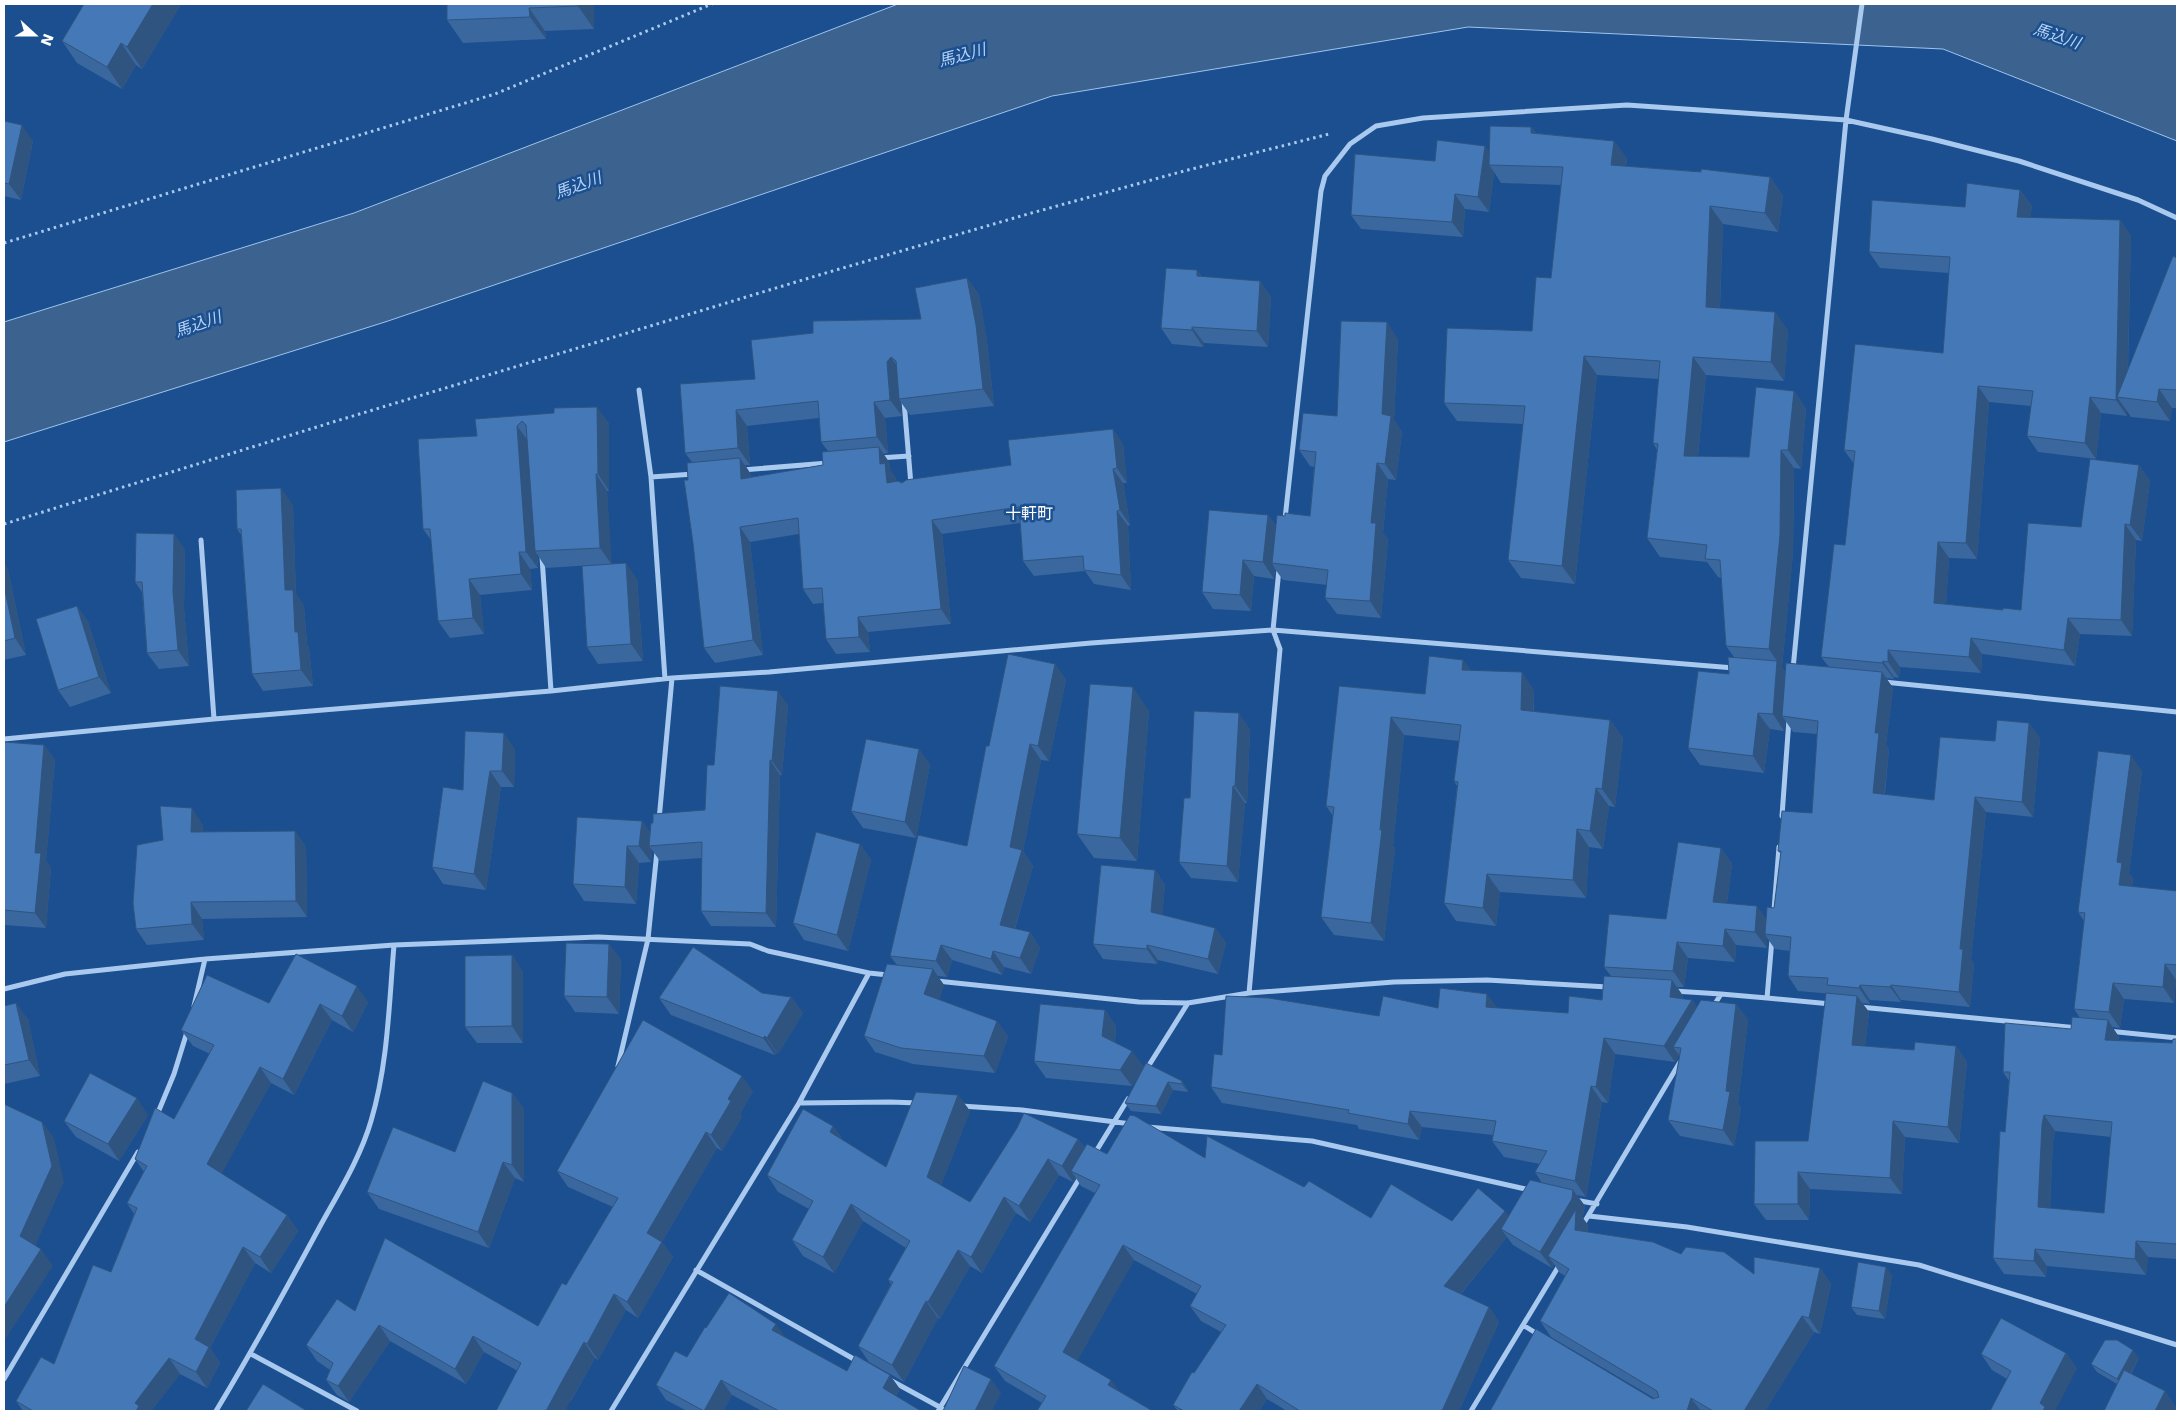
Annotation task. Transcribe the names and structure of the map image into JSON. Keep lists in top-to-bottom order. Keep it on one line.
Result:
{"districts":["十軒町"],"water":["馬込川"],"north":"right"}
